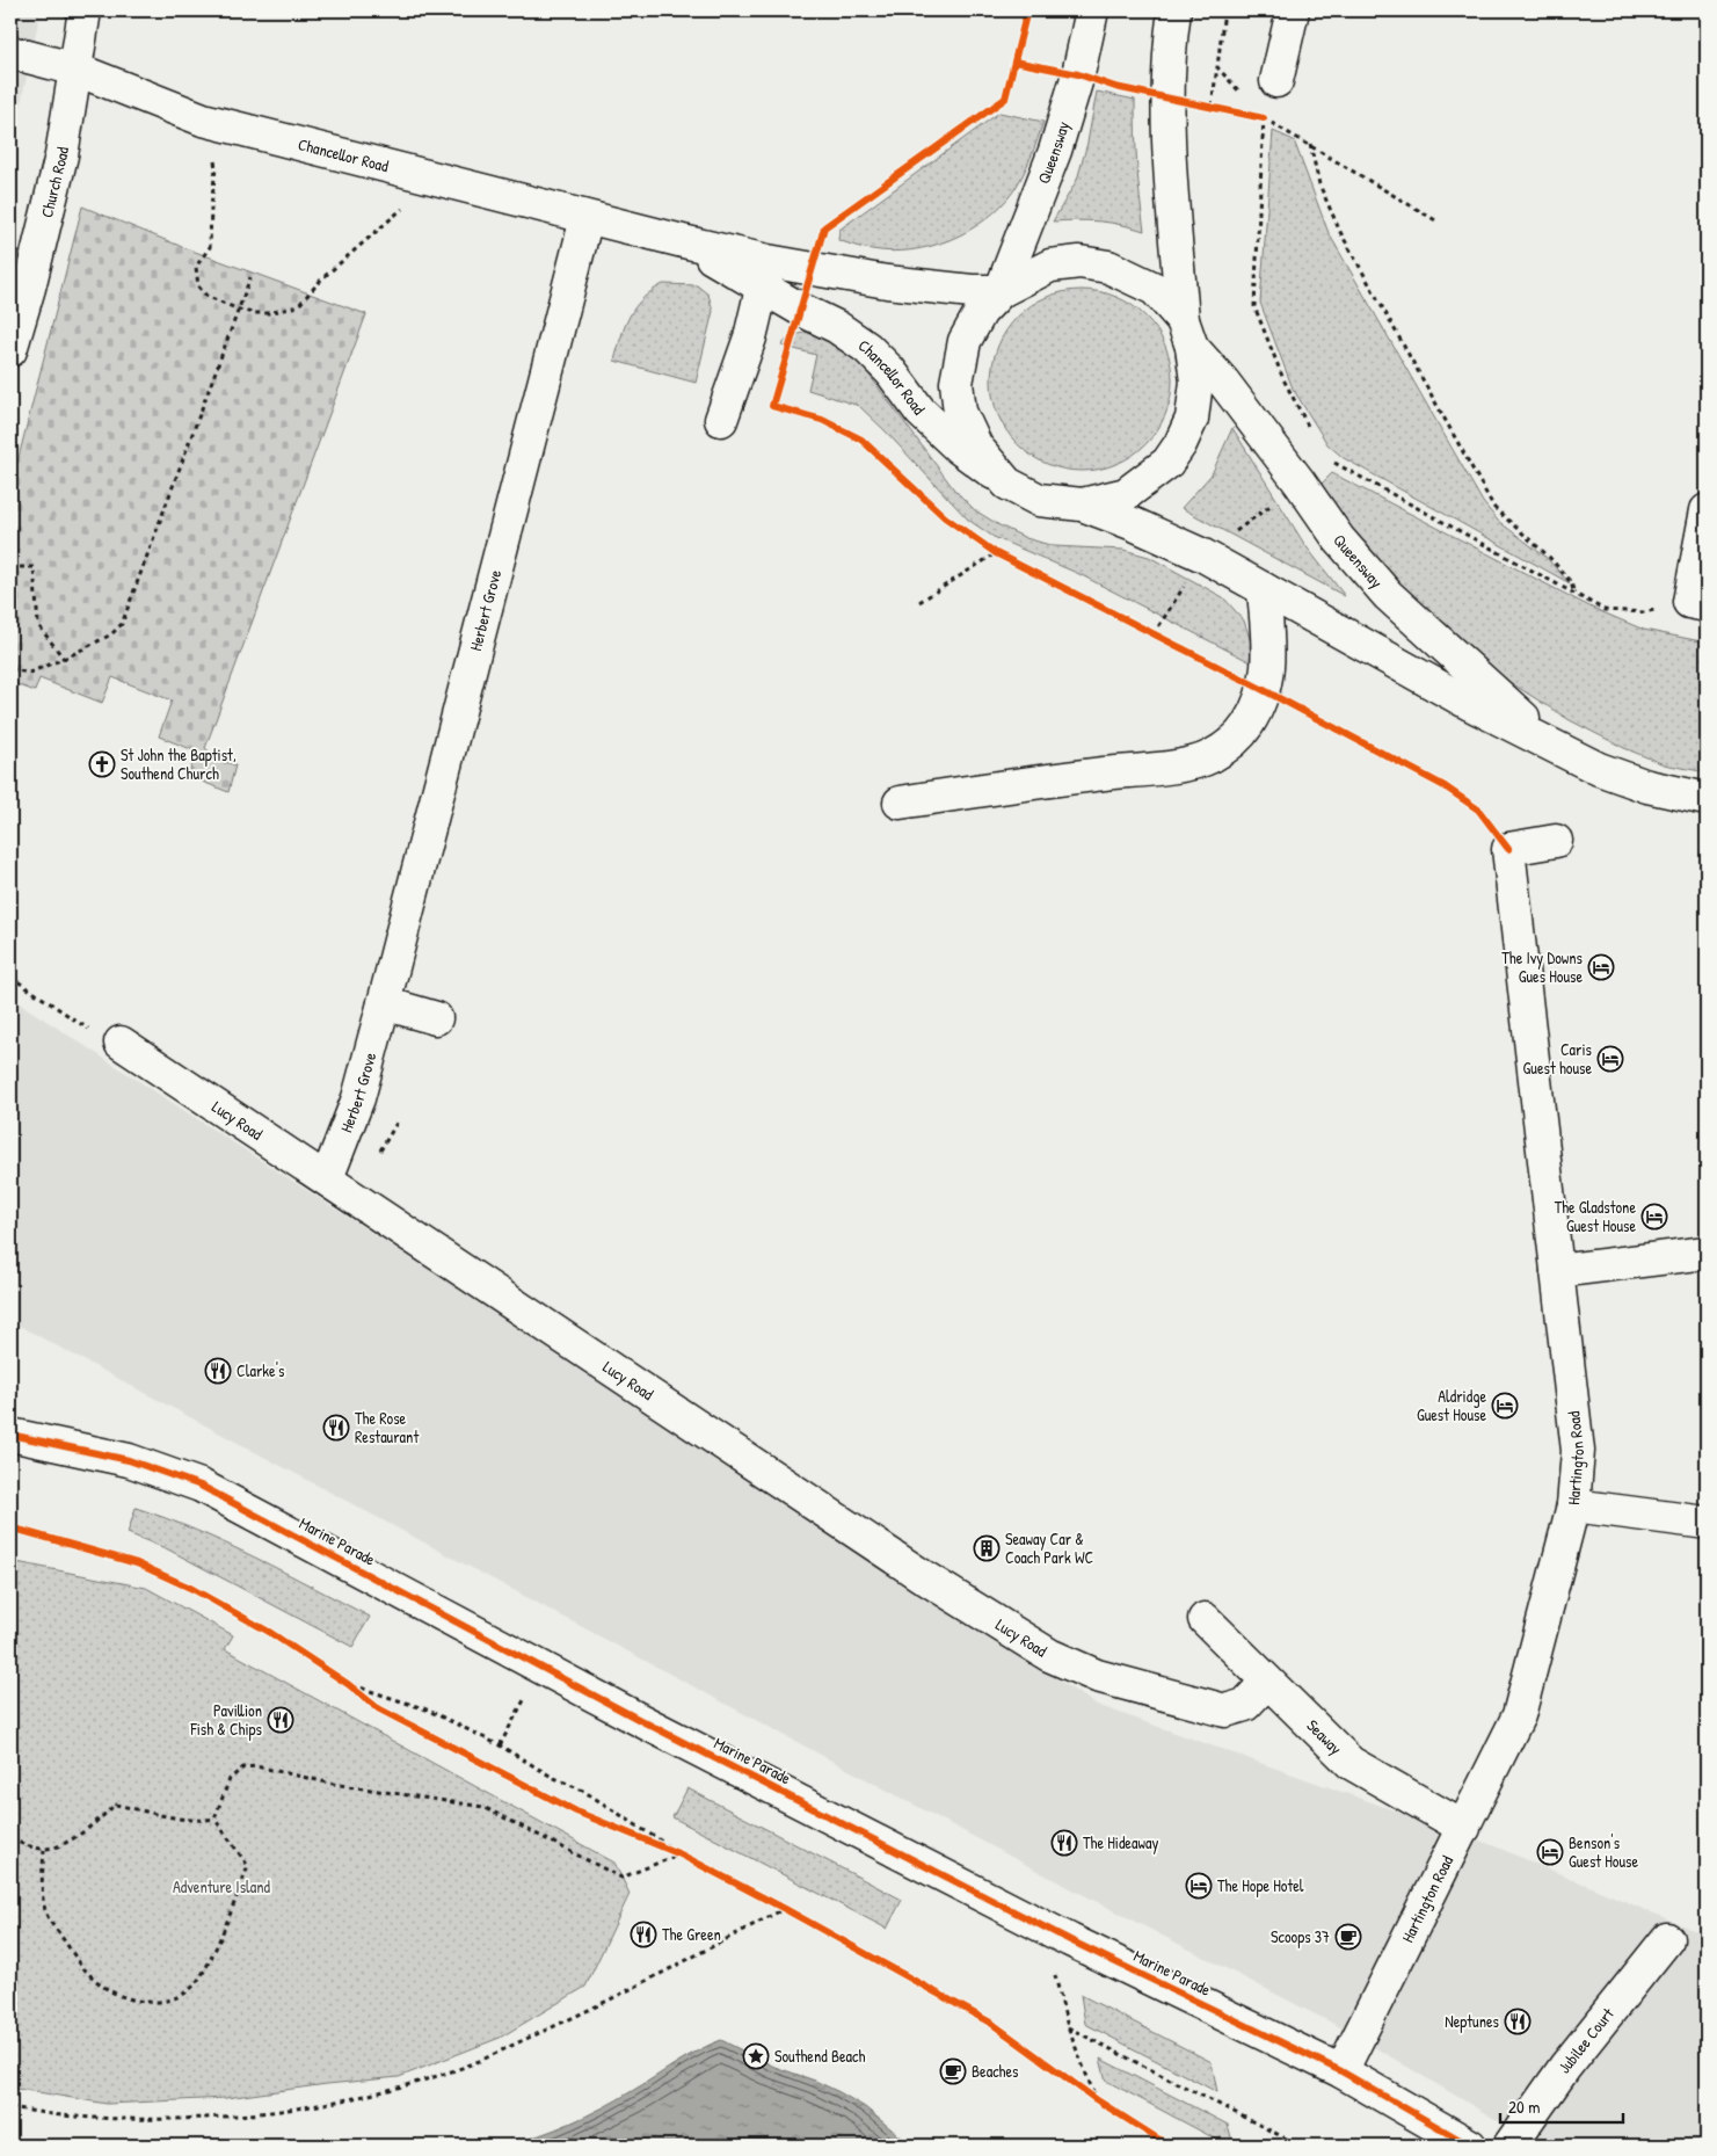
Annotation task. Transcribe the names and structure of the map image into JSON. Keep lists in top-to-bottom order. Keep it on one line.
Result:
{"streets":{"street":["Queensway","Chancellor Road","Church Road","Herbert Grove","Lucy Road","Hartington Road","Marine Parade","Seaway","Jubilee Court"]},"crossings":[["Queensway","Chancellor Road"],["Chancellor Road","Church Road"],["Chancellor Road","Herbert Grove"],["Herbert Grove","Lucy Road"],["Lucy Road","Seaway"],["Hartington Road","Marine Parade"],["Hartington Road","Seaway"]],"parks":["Adventure Island"],"places":{"church":["St John the Baptist, Southend Church"],"hotel":["The Ivy Downs Gues House","Caris Guest house","The Gladstone Guest House","Aldridge Guest House","Benson's Guest House","The Hope Hotel"],"restaurant":["Clarke's","The Rose Restaurant","Pavillion Fish & Chips","The Hideaway","The Green","Neptunes"],"building":["Seaway Car & Coach Park WC"],"cafe":["Scoops 37","Beaches"],"place":["Southend Beach"]},"scale_bar":"20 m"}
